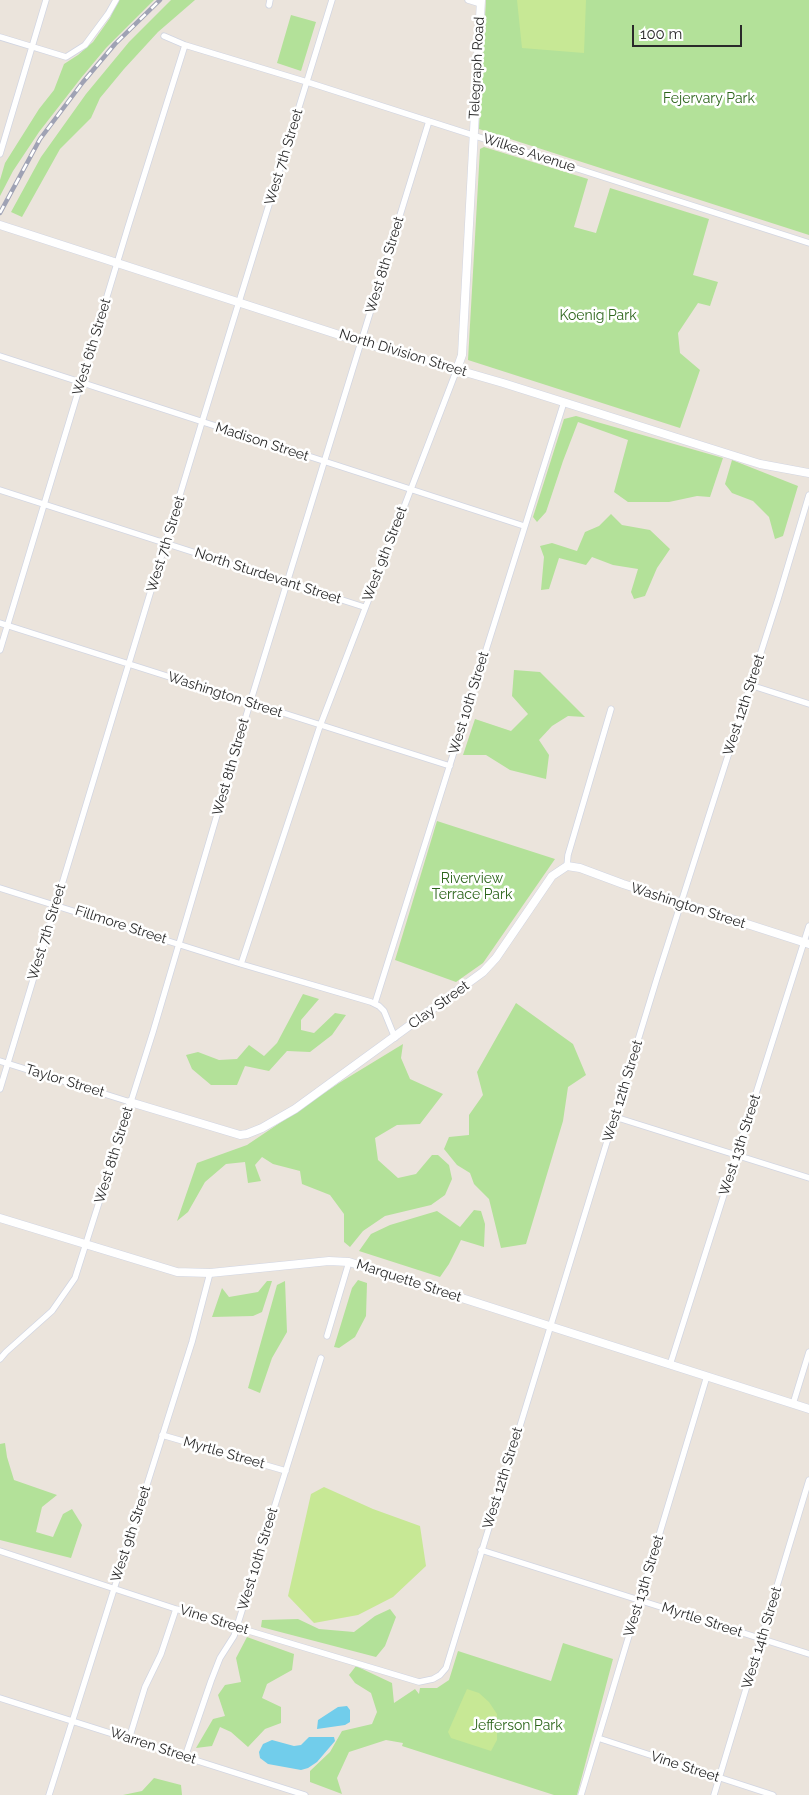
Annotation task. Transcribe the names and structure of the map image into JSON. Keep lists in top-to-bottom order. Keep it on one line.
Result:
{"streets":{"street":["Telegraph Road","Wilkes Avenue","West 7th Street","West 8th Street","West 6th Street","North Division Street","Madison Street","West 9th Street","North Sturdevant Street","Washington Street","West 10th Street","West 12th Street","Fillmore Street","Clay Street","Taylor Street","West 13th Street","Marquette Street","Myrtle Street","Vine Street","West 14th Street","Warren Street"]},"crossings":[["Telegraph Road","Wilkes Avenue"],["Telegraph Road","West 9th Street"],["Wilkes Avenue","West 7th Street"],["Wilkes Avenue","West 8th Street"],["Wilkes Avenue","West 6th Street"],["Wilkes Avenue","West 9th Street"],["West 7th Street","North Division Street"],["West 7th Street","Madison Street"],["West 7th Street","North Sturdevant Street"],["West 7th Street","Washington Street"],["West 7th Street","Fillmore Street"],["West 7th Street","Taylor Street"],["West 8th Street","North Division Street"],["West 8th Street","Madison Street"],["West 8th Street","North Sturdevant Street"],["West 8th Street","Washington Street"],["West 8th Street","Fillmore Street"],["West 8th Street","Clay Street"],["West 8th Street","Taylor Street"],["West 8th Street","Marquette Street"],["West 6th Street","North Division Street"],["West 6th Street","Madison Street"],["West 6th Street","North Sturdevant Street"],["West 6th Street","Washington Street"],["North Division Street","West 9th Street"],["North Division Street","West 10th Street"],["Madison Street","West 9th Street"],["Madison Street","West 10th Street"],["West 9th Street","North Sturdevant Street"],["West 9th Street","Washington Street"],["West 9th Street","Fillmore Street"],["West 9th Street","Marquette Street"],["West 9th Street","Myrtle Street"],["West 9th Street","Vine Street"],["West 9th Street","Warren Street"],["Washington Street","West 10th Street"],["Washington Street","West 12th Street"],["Washington Street","Clay Street"],["Washington Street","West 13th Street"],["West 10th Street","Fillmore Street"],["West 10th Street","Myrtle Street"],["West 10th Street","Vine Street"],["West 10th Street","Warren Street"],["West 12th Street","Marquette Street"],["West 12th Street","Myrtle Street"],["West 12th Street","Vine Street"],["Clay Street","Taylor Street"],["West 13th Street","Marquette Street"],["West 13th Street","Myrtle Street"],["West 13th Street","Vine Street"],["Myrtle Street","West 14th Street"],["Vine Street","West 14th Street"]],"parks":["Fejervary Park","Koenig Park","Riverview Terrace Park","Jefferson Park"],"scale_bar":"100 m"}
